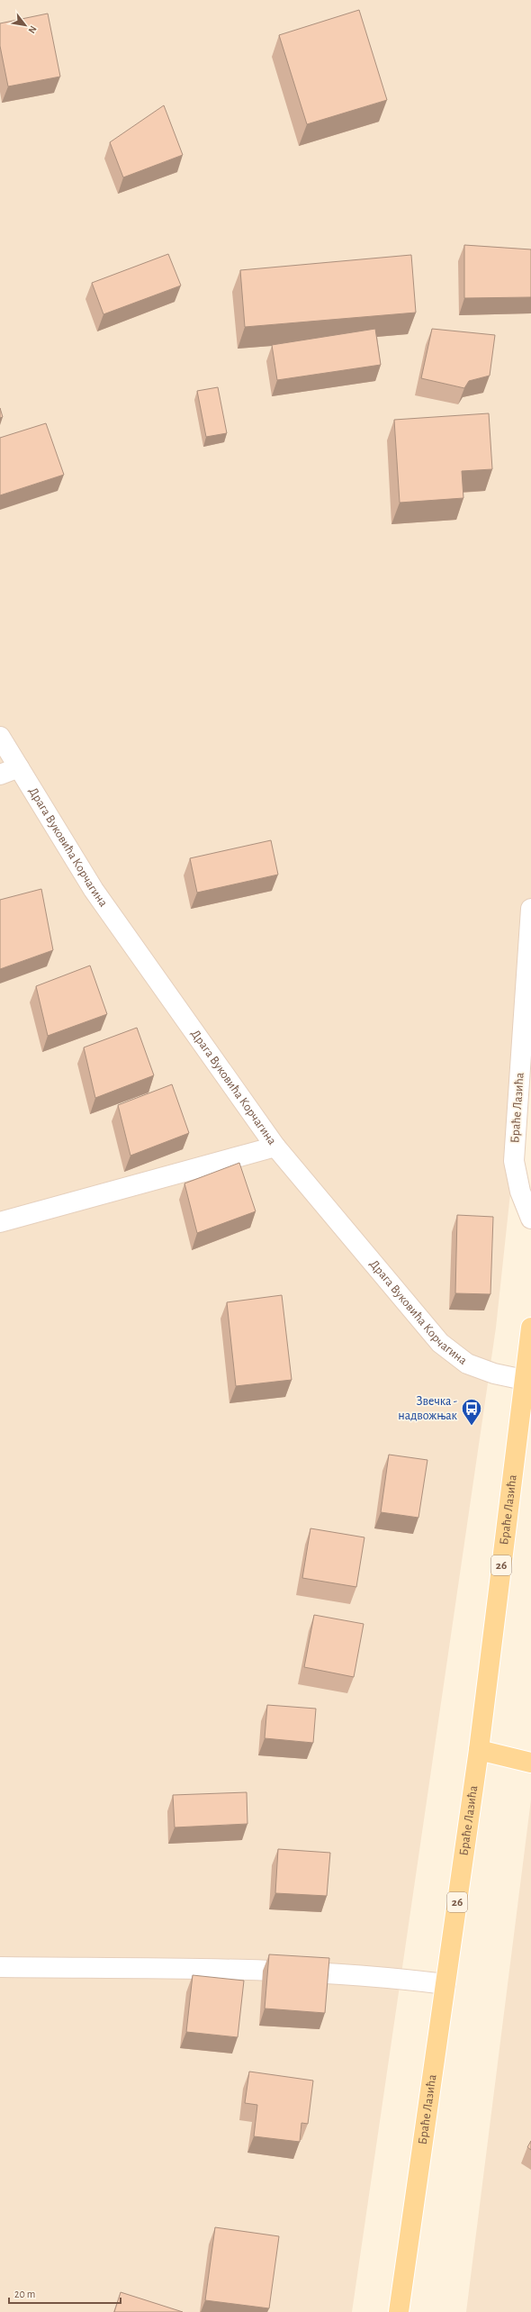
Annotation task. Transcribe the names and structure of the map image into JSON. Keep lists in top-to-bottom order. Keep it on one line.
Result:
{"streets":{"main road":["Браће Лазића","26"],"street":["Драга Вуковића Корчагина"]},"crossings":[["Драга Вуковића Корчагина","Браће Лазића"]],"places":{"bus stop":["Звечка - надвожњак"]},"scale_bar":"20 m","north":"bottom right"}
